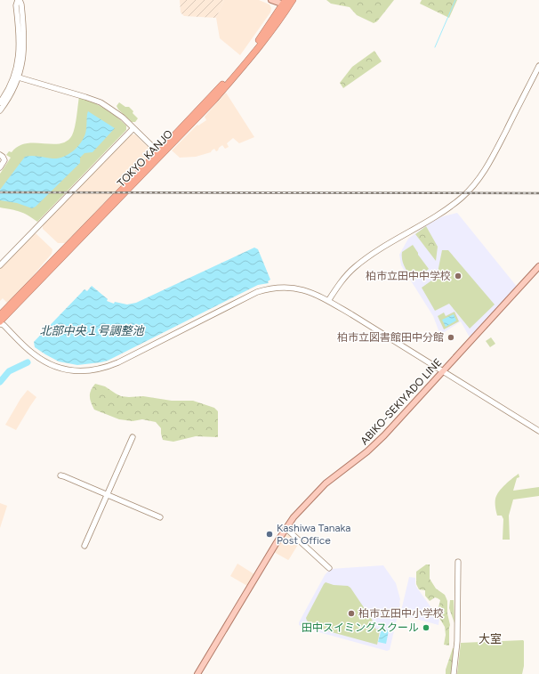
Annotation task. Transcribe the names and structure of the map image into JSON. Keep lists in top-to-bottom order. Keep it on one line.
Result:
{"streets":{"highway":["TOKYO KANJO"],"main road":["ABIKO-SEKIYADO LINE"]},"districts":["大室"],"water":["北部中央１号調整池"],"places":["柏市立田中中学校","柏市立図書館田中分館","Kashiwa Tanaka Post Office","柏市立田中小学校","田中スイミングスクール"]}
